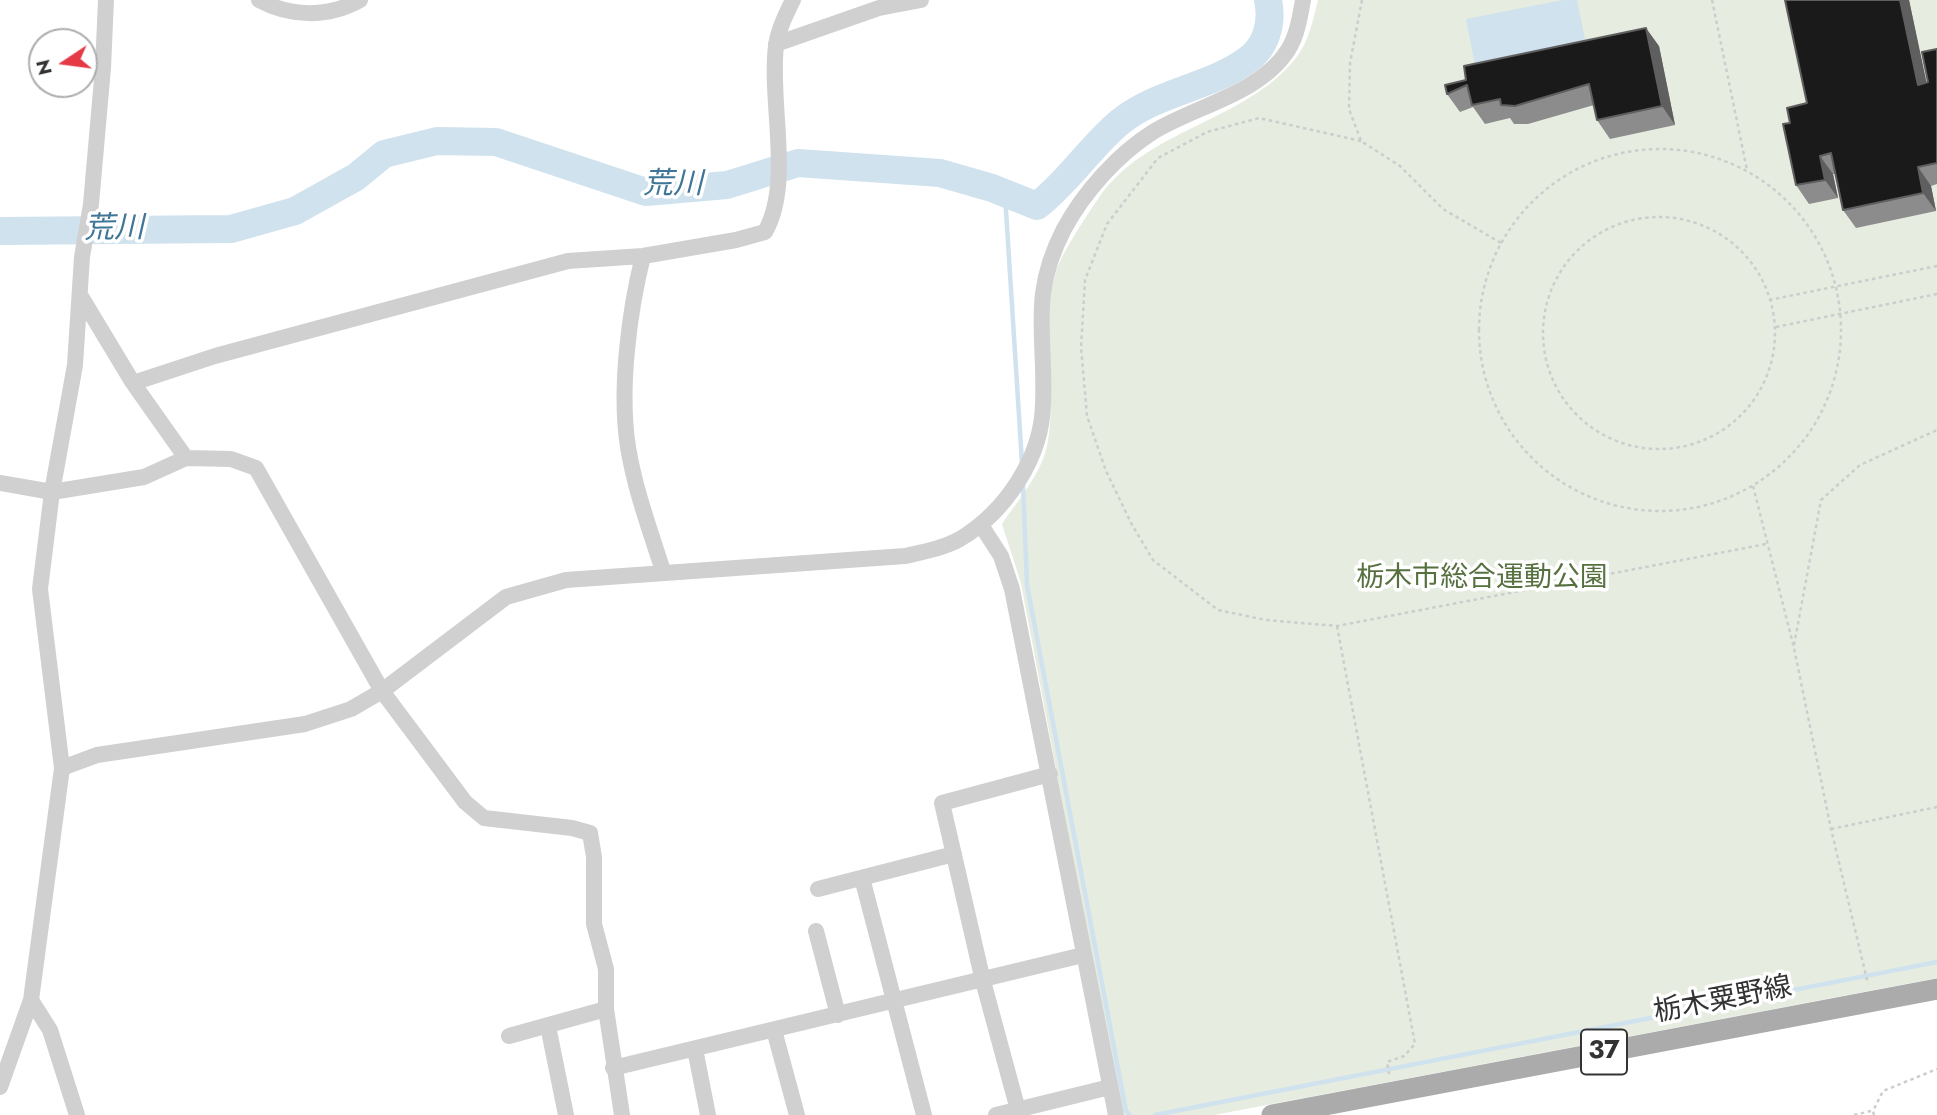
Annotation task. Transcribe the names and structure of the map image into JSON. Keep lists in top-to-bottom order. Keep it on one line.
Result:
{"streets":{"main road":["栃木粟野線","37"]},"water":["荒川"],"parks":["栃木市総合運動公園"],"north":"left"}
